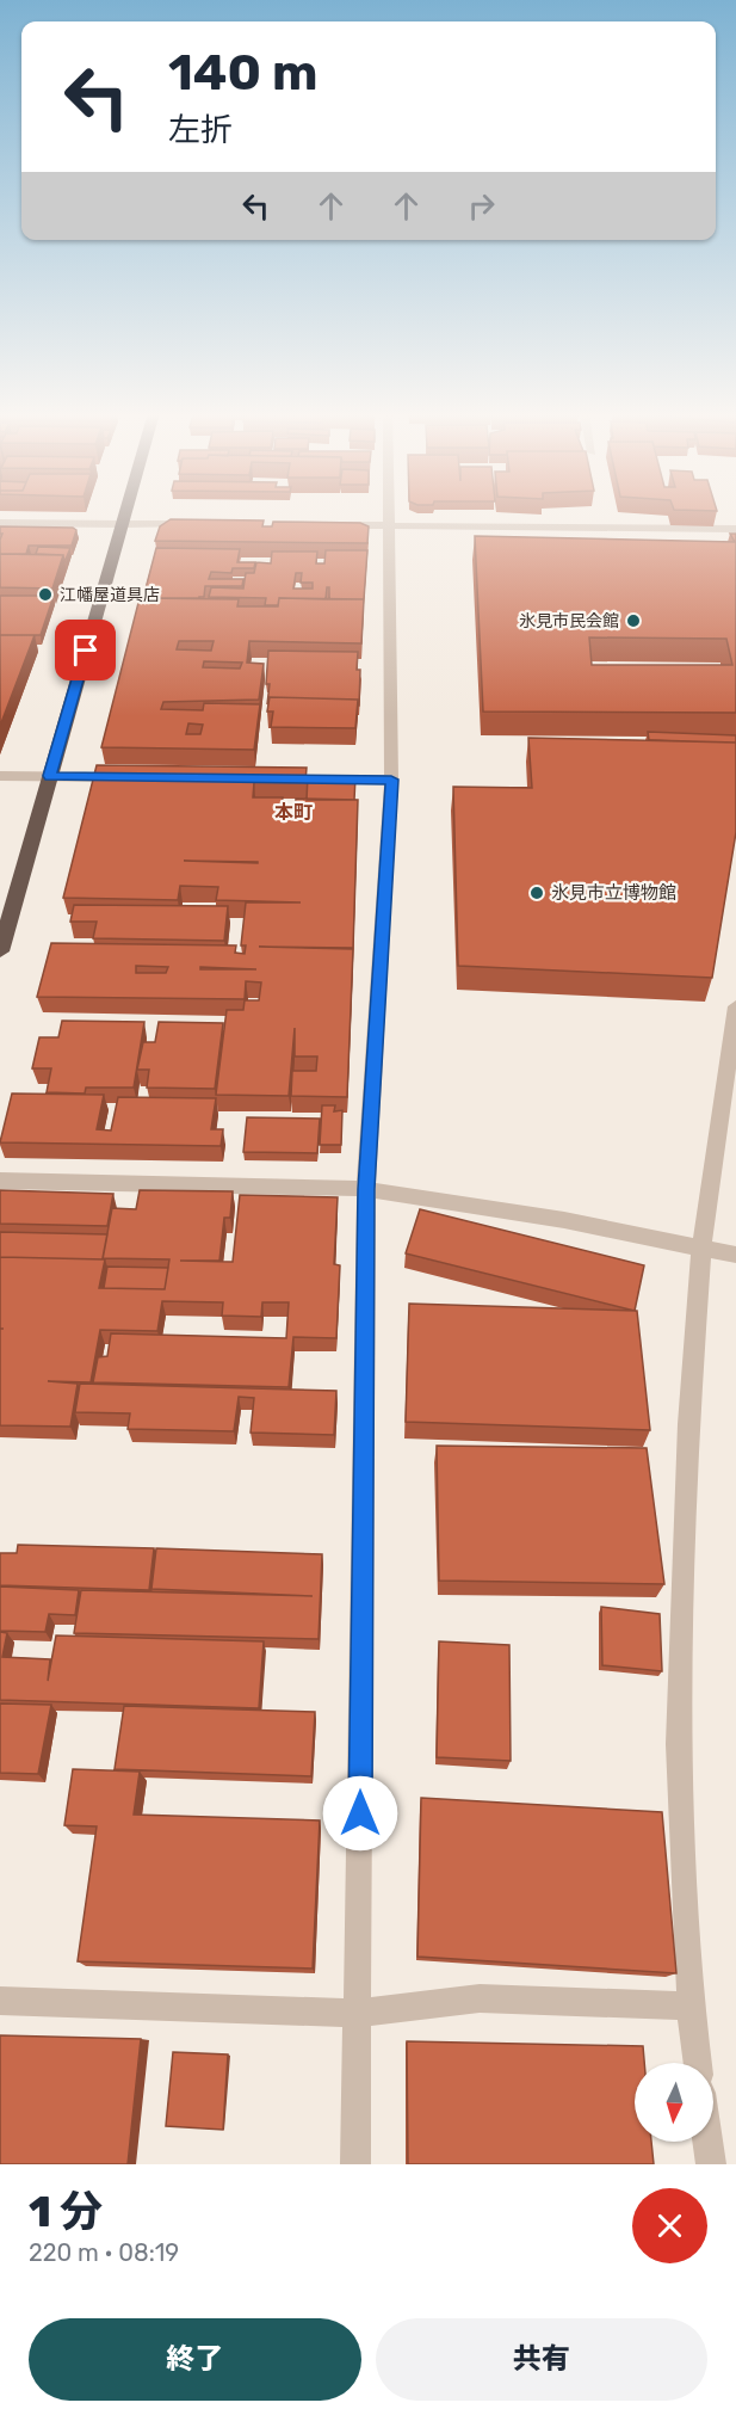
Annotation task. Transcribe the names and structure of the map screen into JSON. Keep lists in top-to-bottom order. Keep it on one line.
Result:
{"districts":["本町"],"places":["江幡屋道具店","氷見市民会館","氷見市立博物館"],"north":"bottom","page":{"turn":["140 m","左折"],"heading":["1 分","220 m · 08:19"],"buttons":["終了","共有"]}}
